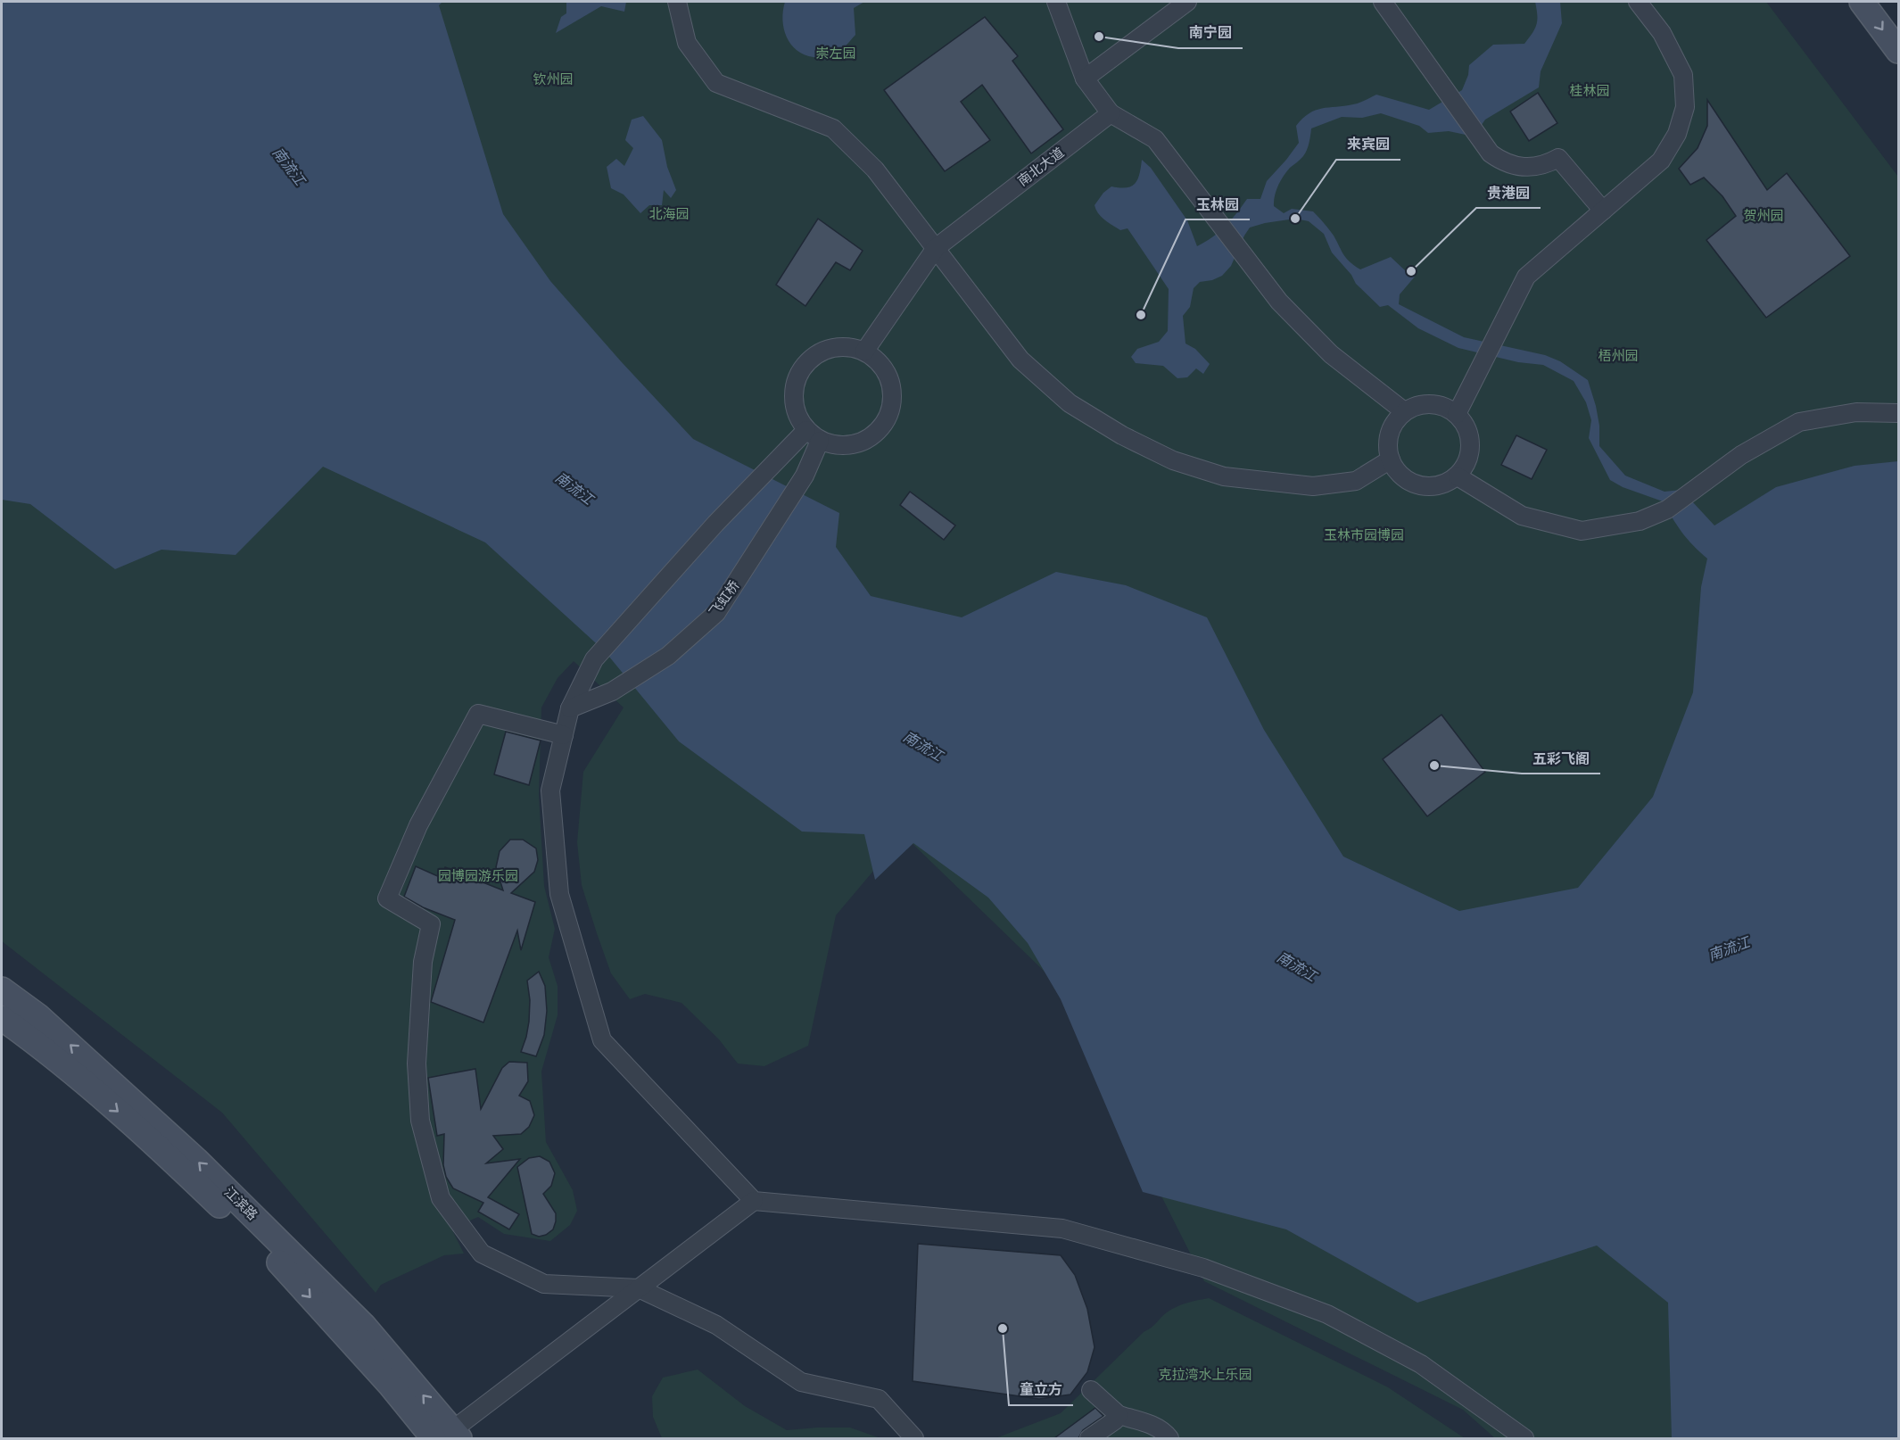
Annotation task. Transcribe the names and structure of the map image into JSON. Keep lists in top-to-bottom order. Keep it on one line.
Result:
{"streets":{"main road":["江滨路"],"street":["南北大道","飞虹桥"]},"crossings":[["南北大道","飞虹桥"]],"water":["南流江"],"parks":["崇左园","钦州园","桂林园","北海园","贺州园","梧州园","玉林市园博园","园博园游乐园","克拉湾水上乐园"],"places":["南宁园","来宾园","贵港园","玉林园","五彩飞阁","童立方"]}
